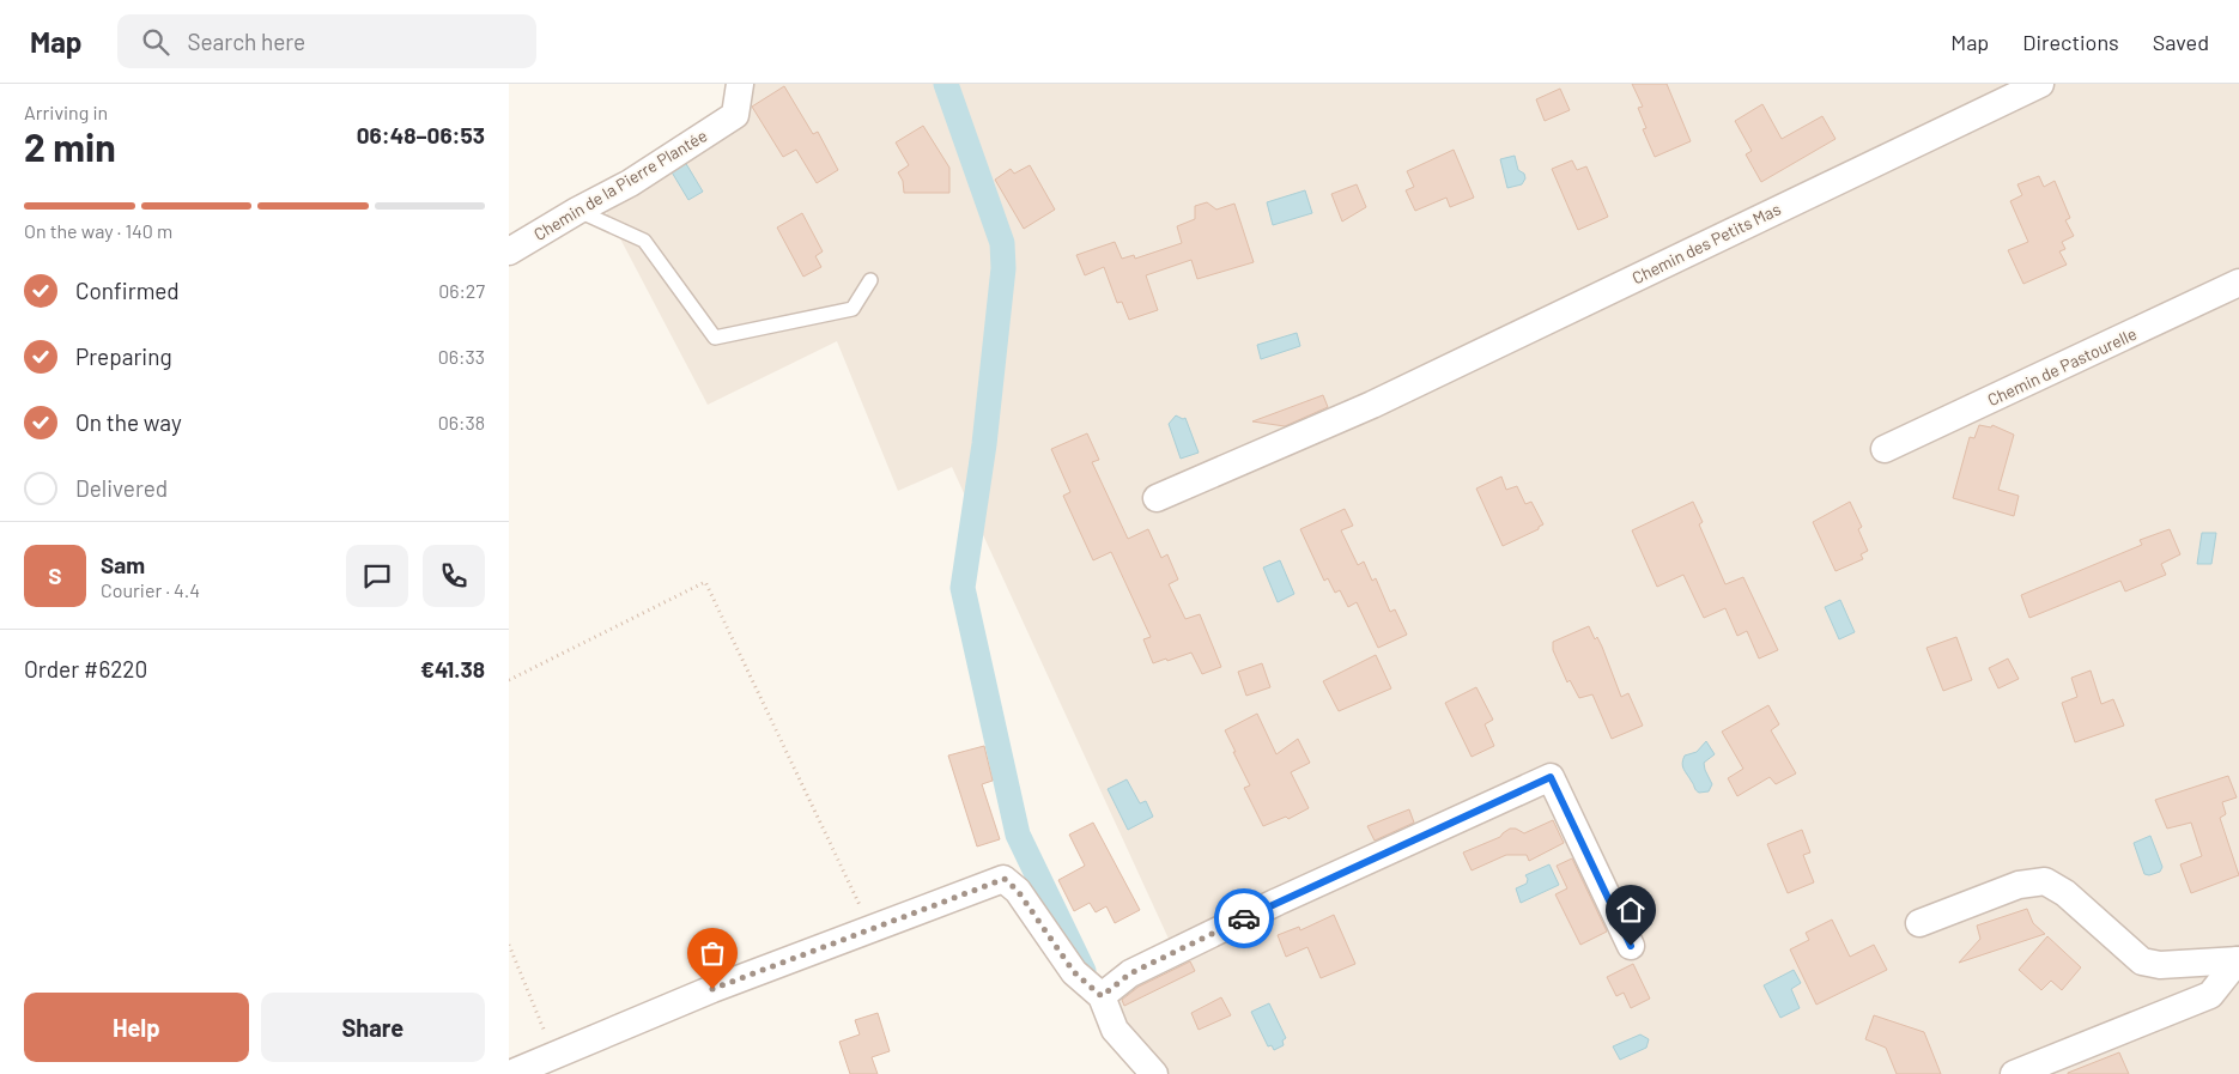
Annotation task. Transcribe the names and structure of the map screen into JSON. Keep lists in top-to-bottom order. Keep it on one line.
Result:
{"streets":{"street":["Chemin de la Pierre Plantée","Chemin des Petits Mas","Chemin de Pastourelle"]},"page":{"header":"Map","search":"Search here","nav":["Map","Directions","Saved"],"heading":["2 min","Arriving in","06:48–06:53"],"panel":["Sam","Courier · 4.4","Order #6220","€41.38"],"bar":"On the way · 140 m","list":[["Confirmed","06:27"],["Preparing","06:33"],["On the way","06:38"],"Delivered"],"round":"S","buttons":["Help","Share"]}}
